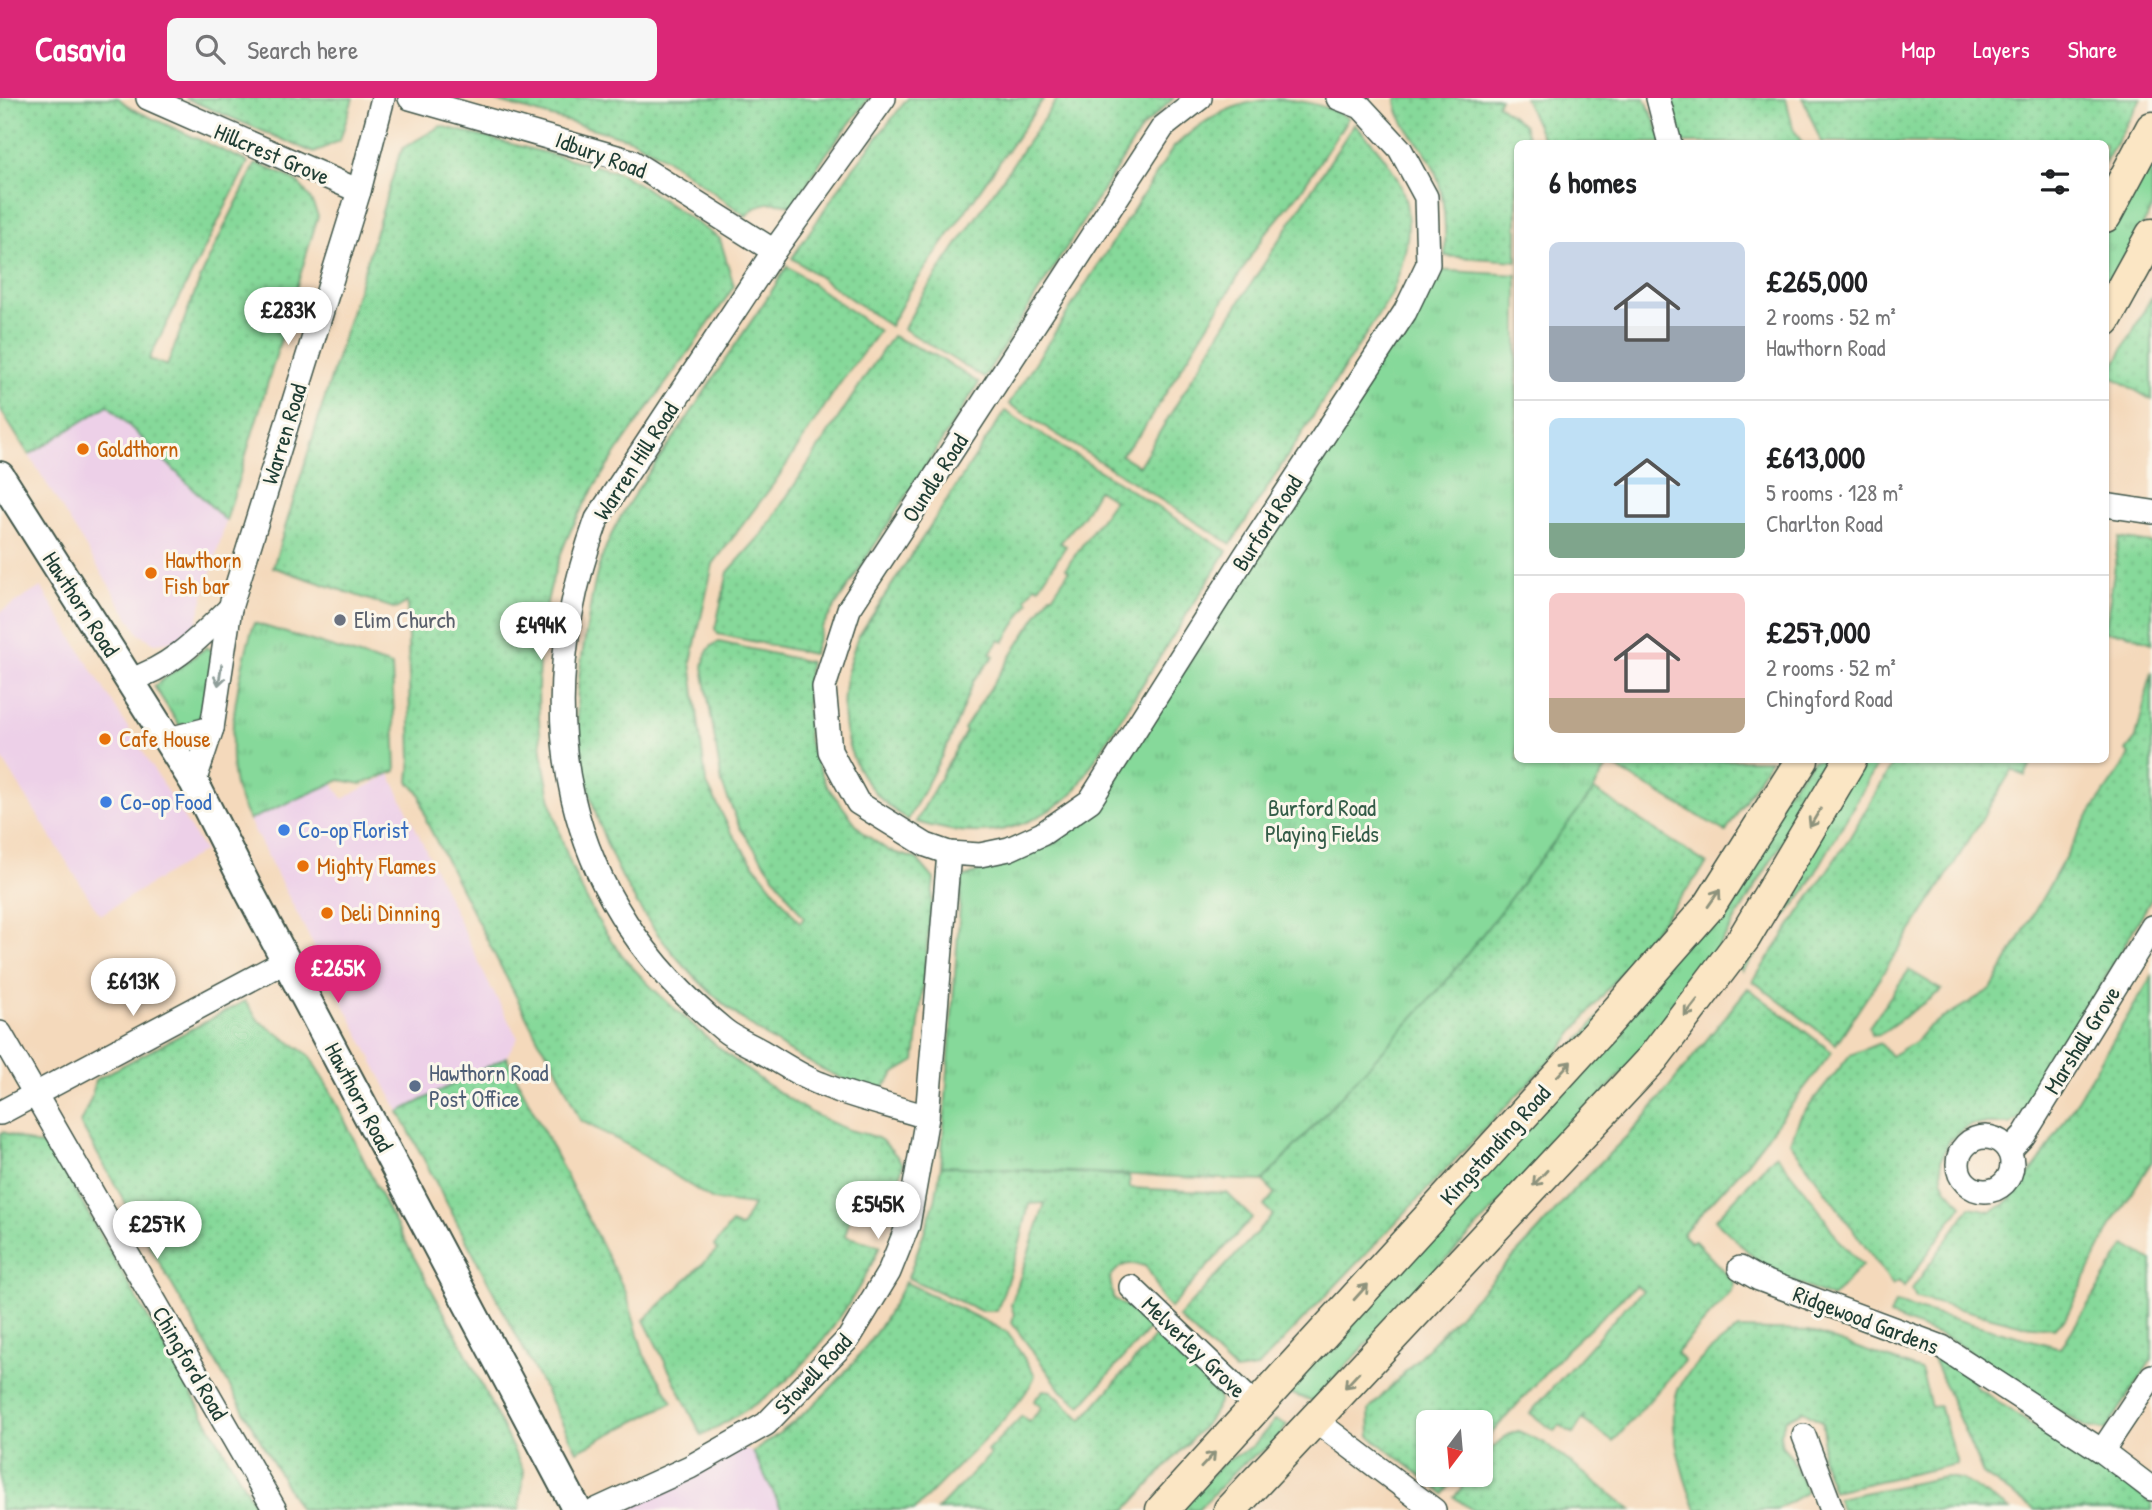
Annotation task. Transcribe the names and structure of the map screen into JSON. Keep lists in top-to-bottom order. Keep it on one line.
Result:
{"streets":{"main road":["Kingstanding Road"],"street":["Hillcrest Grove","Idbury Road","Warren Road","Warren Hill Road","Oundle Road","Burford Road","Hawthorn Road","Marshall Grove","Ridgewood Gardens","Melverley Grove","Chingford Road","Stowell Road"]},"crossings":[["Hillcrest Grove","Warren Road"],["Idbury Road","Warren Hill Road"],["Warren Road","Hawthorn Road"],["Warren Hill Road","Stowell Road"],["Oundle Road","Burford Road"],["Oundle Road","Stowell Road"],["Burford Road","Stowell Road"],["Kingstanding Road","Melverley Grove"]],"parks":["Burford Road Playing Fields"],"places":["Goldthorn","Hawthorn Fish bar","Elim Church","Cafe House","Co-op Food","Co-op Florist","Mighty Flames","Deli Dinning","Hawthorn Road Post Office"],"north":"bottom","page":{"header":"Casavia","search":"Search here","nav":["Map","Layers","Share"],"heading":"6 homes","list":[{"name":"£265,000","note":"2 rooms · 52 m² · Hawthorn Road"},{"name":"£613,000","note":"5 rooms · 128 m² · Charlton Road"},{"name":"£257,000","note":"2 rooms · 52 m² · Chingford Road"}],"price":["£283K","£494K","£265K","£613K","£545K","£257K"]}}
